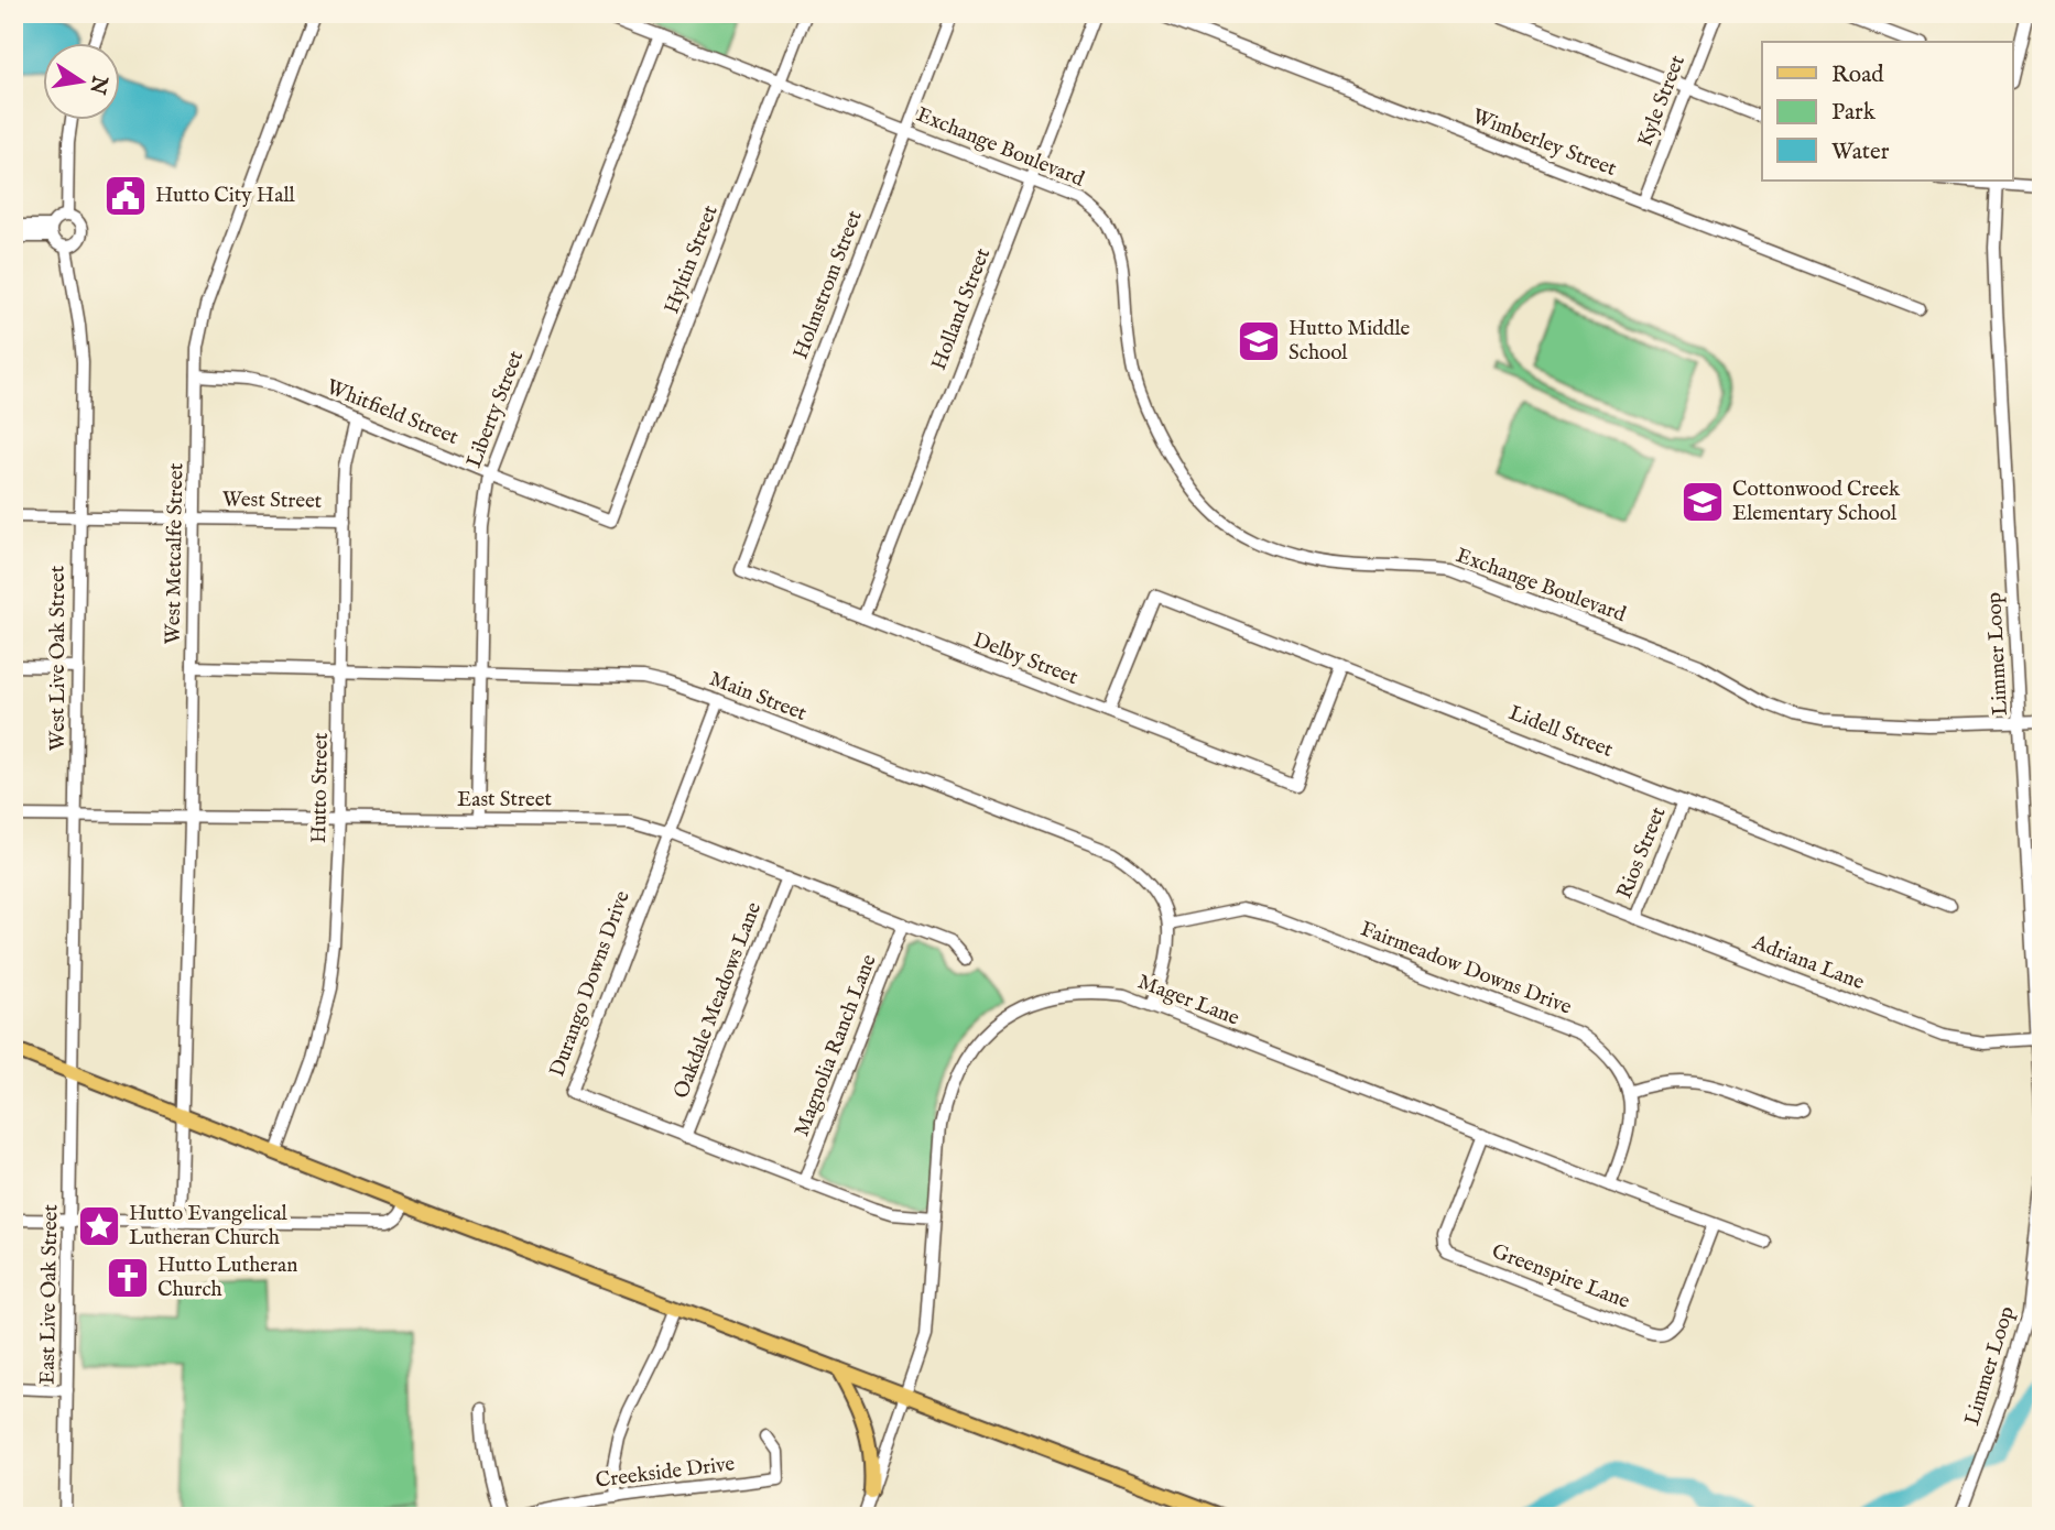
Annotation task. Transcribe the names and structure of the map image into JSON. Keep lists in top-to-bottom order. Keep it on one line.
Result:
{"streets":{"street":["Kyle Street","Wimberley Street","Exchange Boulevard","Hyltin Street","Holmstrom Street","Holland Street","Liberty Street","Whitfield Street","West Street","West Metcalfe Street","Limmer Loop","West Live Oak Street","Delby Street","Main Street","Lidell Street","Hutto Street","East Street","Rios Street","Adriana Lane","Fairmeadow Downs Drive","Durango Downs Drive","Oakdale Meadows Lane","Mager Lane","Magnolia Ranch Lane","Greenspire Lane","East Live Oak Street","Creekside Drive"]},"crossings":[["Kyle Street","Wimberley Street"],["Exchange Boulevard","Hyltin Street"],["Exchange Boulevard","Holmstrom Street"],["Exchange Boulevard","Holland Street"],["Exchange Boulevard","Liberty Street"],["Exchange Boulevard","Limmer Loop"],["Hyltin Street","Whitfield Street"],["Holmstrom Street","Delby Street"],["Holland Street","Delby Street"],["Liberty Street","Whitfield Street"],["Liberty Street","Main Street"],["Liberty Street","East Street"],["Whitfield Street","West Metcalfe Street"],["Whitfield Street","Hutto Street"],["West Street","West Metcalfe Street"],["West Street","West Live Oak Street"],["West Street","Hutto Street"],["West Metcalfe Street","Main Street"],["West Metcalfe Street","East Street"],["Limmer Loop","Adriana Lane"],["West Live Oak Street","East Street"],["West Live Oak Street","East Live Oak Street"],["Delby Street","Lidell Street"],["Main Street","Hutto Street"],["Main Street","Fairmeadow Downs Drive"],["Main Street","Durango Downs Drive"],["Main Street","Mager Lane"],["Lidell Street","Rios Street"],["Hutto Street","East Street"],["East Street","Durango Downs Drive"],["East Street","Oakdale Meadows Lane"],["East Street","Magnolia Ranch Lane"],["Rios Street","Adriana Lane"],["Fairmeadow Downs Drive","Mager Lane"],["Durango Downs Drive","Oakdale Meadows Lane"],["Durango Downs Drive","Mager Lane"],["Durango Downs Drive","Magnolia Ranch Lane"],["Mager Lane","Greenspire Lane"]],"places":{"public building":["Hutto City Hall"],"school or university":["Hutto Middle School","Cottonwood Creek Elementary School"],"place":["Hutto Evangelical Lutheran Church"],"church":["Hutto Lutheran Church"]},"legend":["Road","Park","Water"],"north":"right"}
